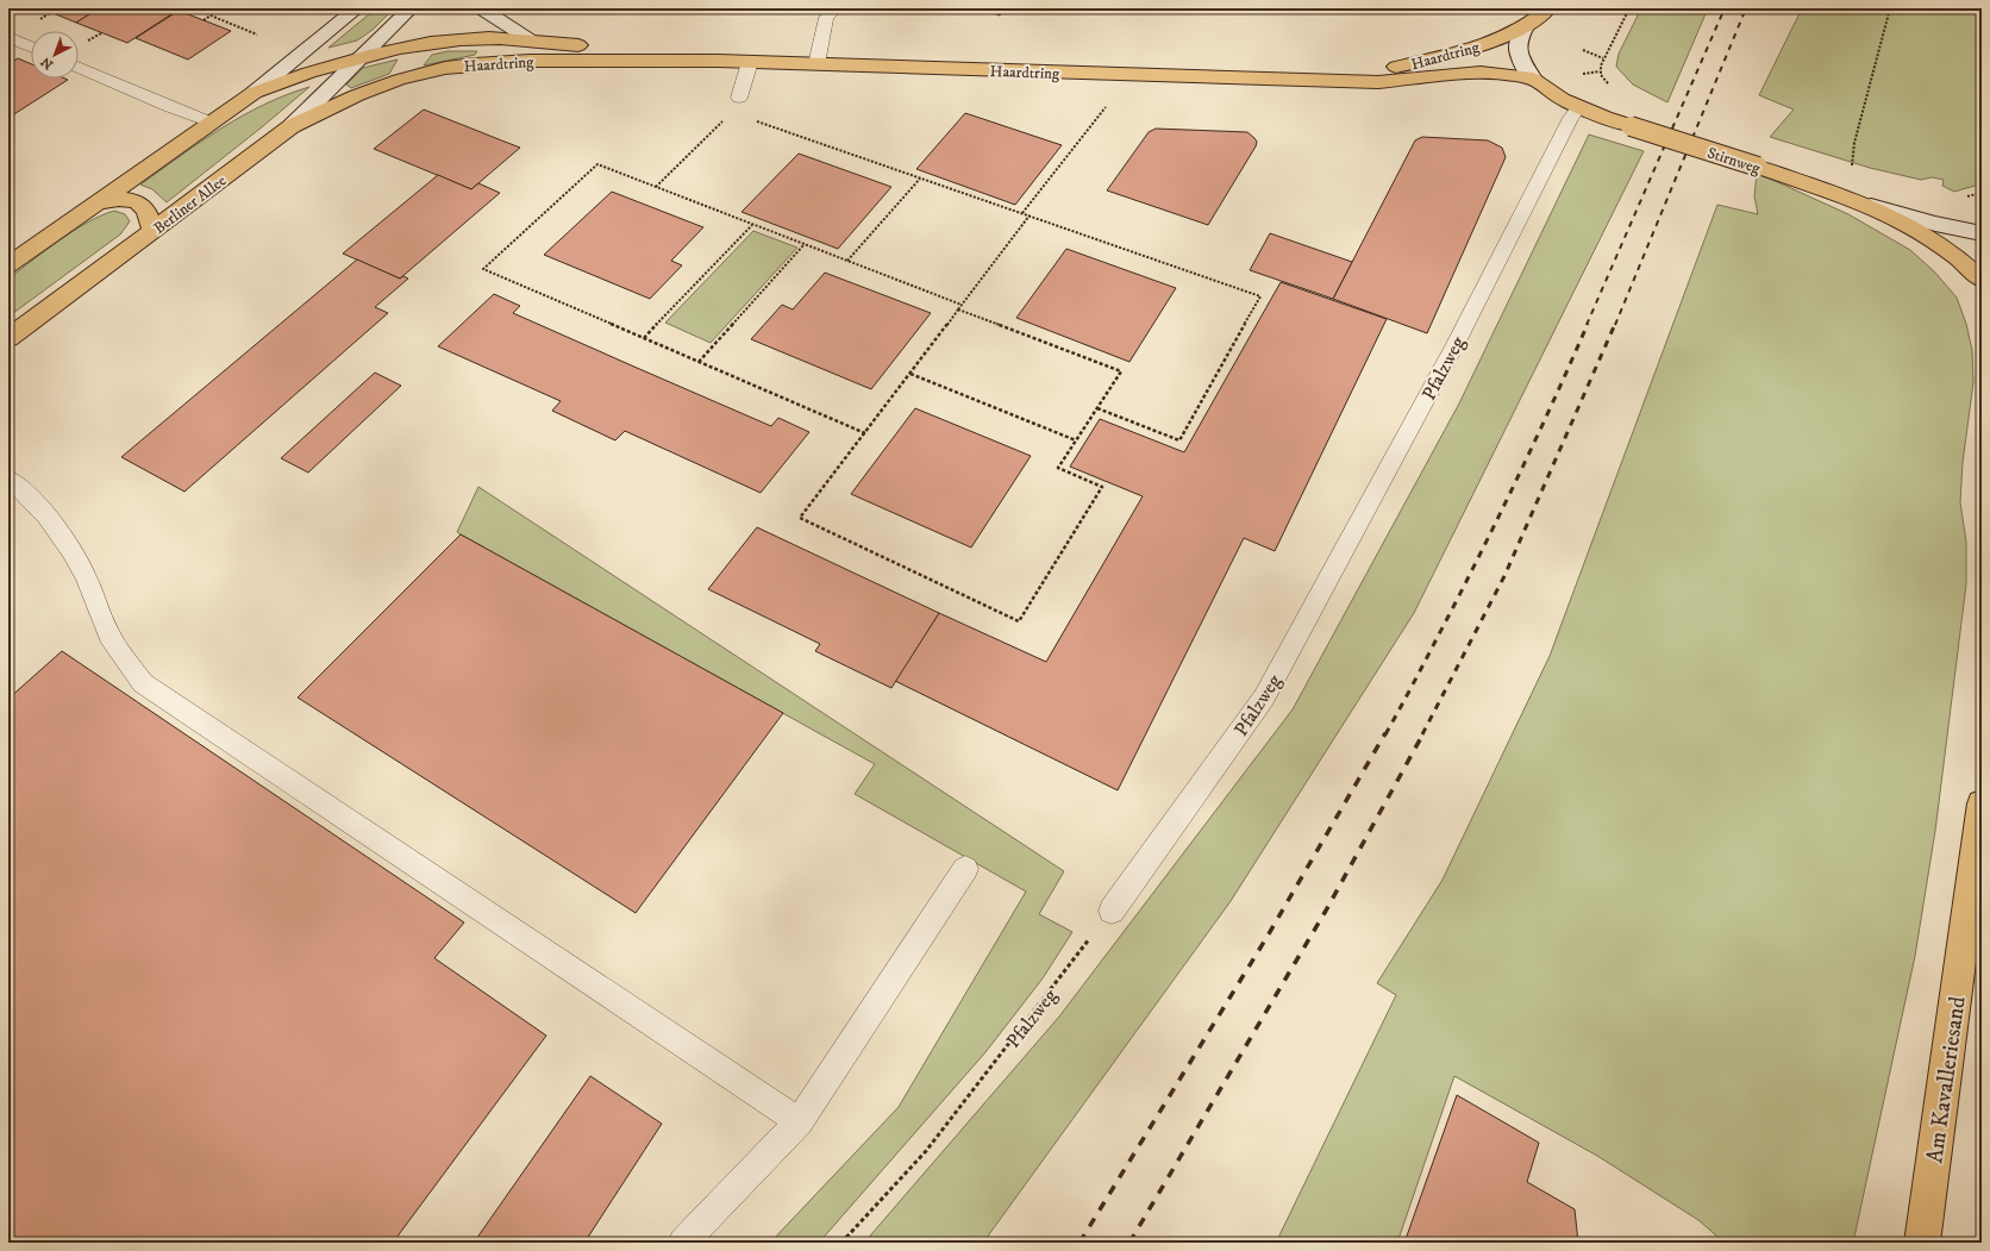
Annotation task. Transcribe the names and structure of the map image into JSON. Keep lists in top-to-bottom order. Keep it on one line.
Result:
{"streets":{"main road":["Haardtring","Stirnweg","Berliner Allee","Am Kavalleriesand"],"lane":["Pfalzweg"]},"crossings":[["Haardtring","Stirnweg"],["Haardtring","Berliner Allee"],["Stirnweg","Pfalzweg"]],"north":"bottom left"}
